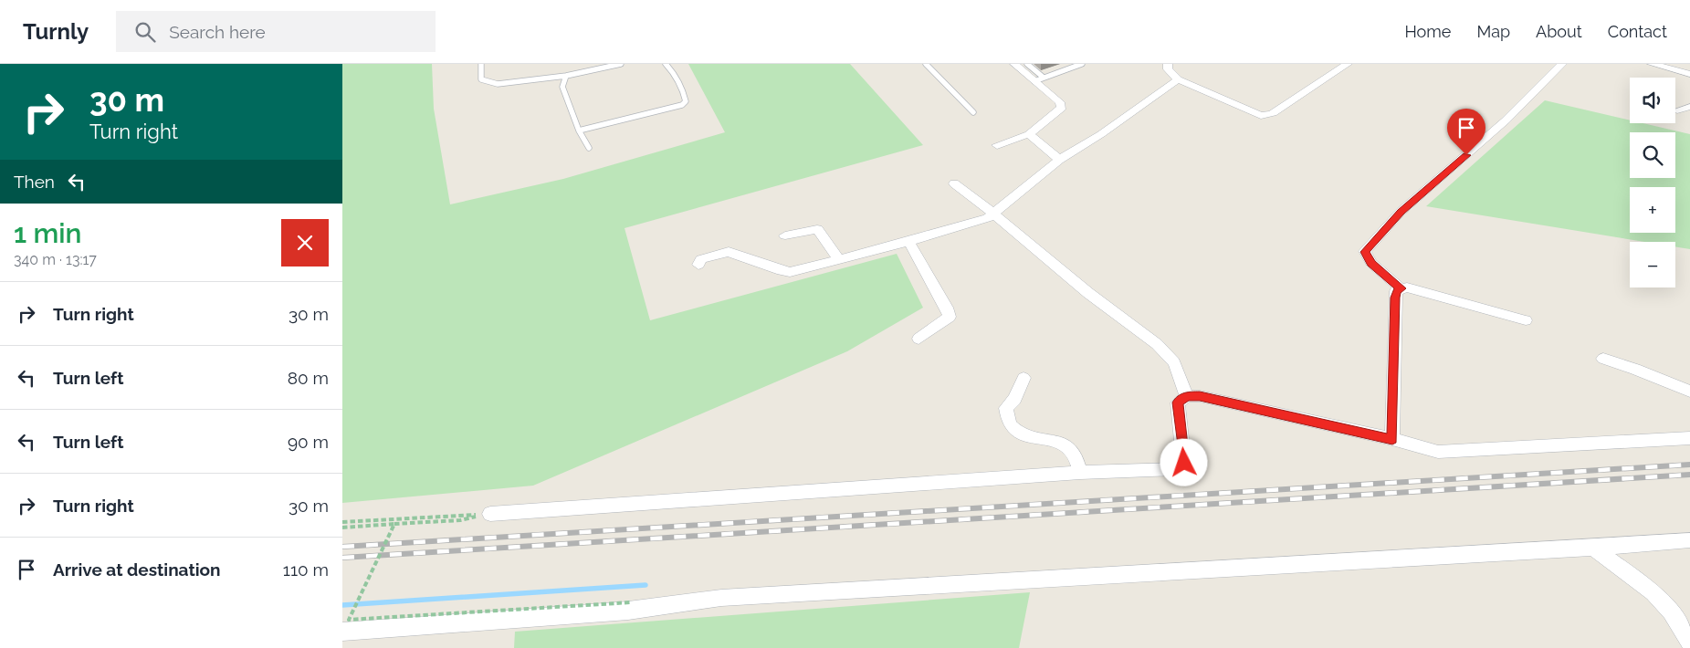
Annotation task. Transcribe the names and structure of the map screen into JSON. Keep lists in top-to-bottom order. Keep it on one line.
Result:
{"page":{"header":"Turnly","search":"Search here","nav":["Home","Map","About","Contact"],"turn":["30 m","Turn right"],"map_buttons":["+","−"],"then":"Then","heading":["1 min","340 m · 13:17"],"list":[{"name":"Turn right","value":"30 m"},{"name":"Turn left","value":"80 m"},{"name":"Turn left","value":"90 m"},{"name":"Turn right","value":"30 m"},{"name":"Arrive at destination","value":"110 m"}]}}
